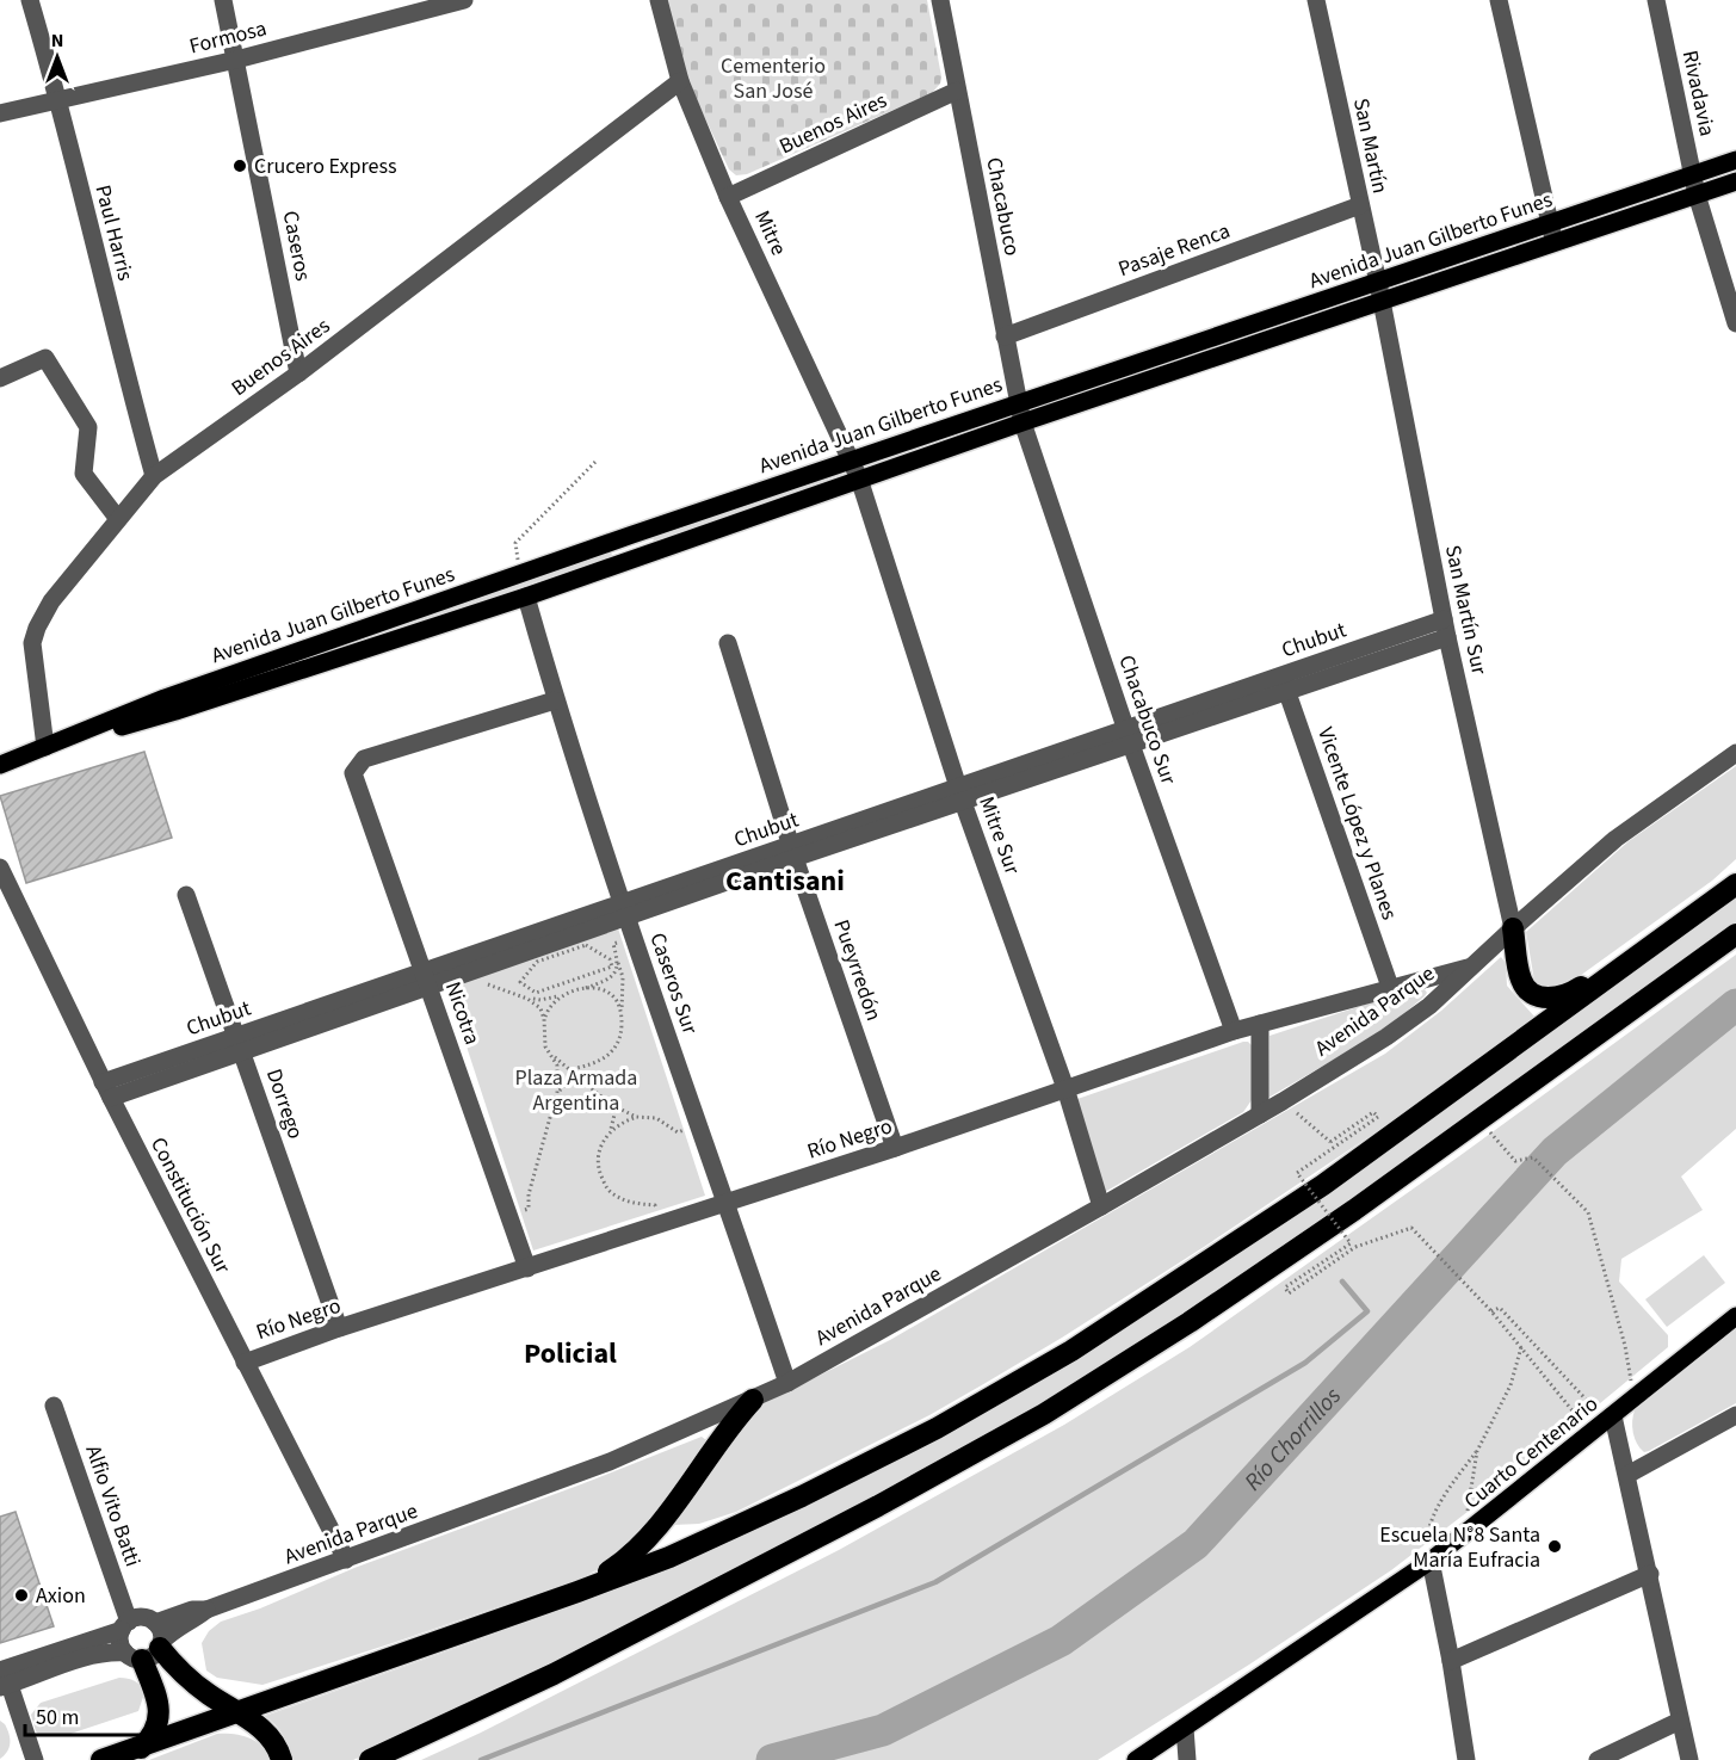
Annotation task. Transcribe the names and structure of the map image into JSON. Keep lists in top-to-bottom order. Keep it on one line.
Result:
{"streets":{"main road":["Avenida Juan Gilberto Funes","Cuarto Centenario"],"street":["Formosa","Rivadavia","Buenos Aires","San Martín","Chacabuco","Paul Harris","Mitre","Caseros","Pasaje Renca","San Martín Sur","Chubut","Chacabuco Sur","Vicente López y Planes","Mitre Sur","Pueyrredón","Caseros Sur","Avenida Parque","Nicotra","Dorrego","Río Negro","Constitución Sur","Alfio Vito Batti"]},"crossings":[["Formosa","Paul Harris"],["Formosa","Caseros"],["Rivadavia","Avenida Juan Gilberto Funes"],["Buenos Aires","Chacabuco"],["Buenos Aires","Paul Harris"],["Buenos Aires","Mitre"],["Buenos Aires","Avenida Juan Gilberto Funes"],["Buenos Aires","Caseros"],["San Martín","Avenida Juan Gilberto Funes"],["San Martín","Pasaje Renca"],["San Martín","San Martín Sur"],["Chacabuco","Avenida Juan Gilberto Funes"],["Chacabuco","Pasaje Renca"],["Chacabuco","Chacabuco Sur"],["Mitre","Avenida Juan Gilberto Funes"],["Mitre","Mitre Sur"],["Avenida Juan Gilberto Funes","San Martín Sur"],["Avenida Juan Gilberto Funes","Chacabuco Sur"],["Avenida Juan Gilberto Funes","Mitre Sur"],["Avenida Juan Gilberto Funes","Caseros Sur"],["San Martín Sur","Chubut"],["San Martín Sur","Avenida Parque"],["Chubut","Chacabuco Sur"],["Chubut","Vicente López y Planes"],["Chubut","Mitre Sur"],["Chubut","Pueyrredón"],["Chubut","Caseros Sur"],["Chubut","Nicotra"],["Chubut","Dorrego"],["Chubut","Constitución Sur"],["Chacabuco Sur","Río Negro"],["Vicente López y Planes","Río Negro"],["Mitre Sur","Avenida Parque"],["Mitre Sur","Río Negro"],["Pueyrredón","Río Negro"],["Caseros Sur","Avenida Parque"],["Caseros Sur","Nicotra"],["Caseros Sur","Río Negro"],["Avenida Parque","Río Negro"],["Avenida Parque","Constitución Sur"],["Avenida Parque","Alfio Vito Batti"],["Nicotra","Río Negro"],["Dorrego","Río Negro"],["Río Negro","Constitución Sur"]],"districts":["Cantisani","Policial"],"water":["Río Chorrillos"],"parks":["Cementerio San José","Plaza Armada Argentina"],"places":["Crucero Express","Escuela N°8 Santa María Eufracia","Axion"],"scale_bar":"50 m","north":"top"}
